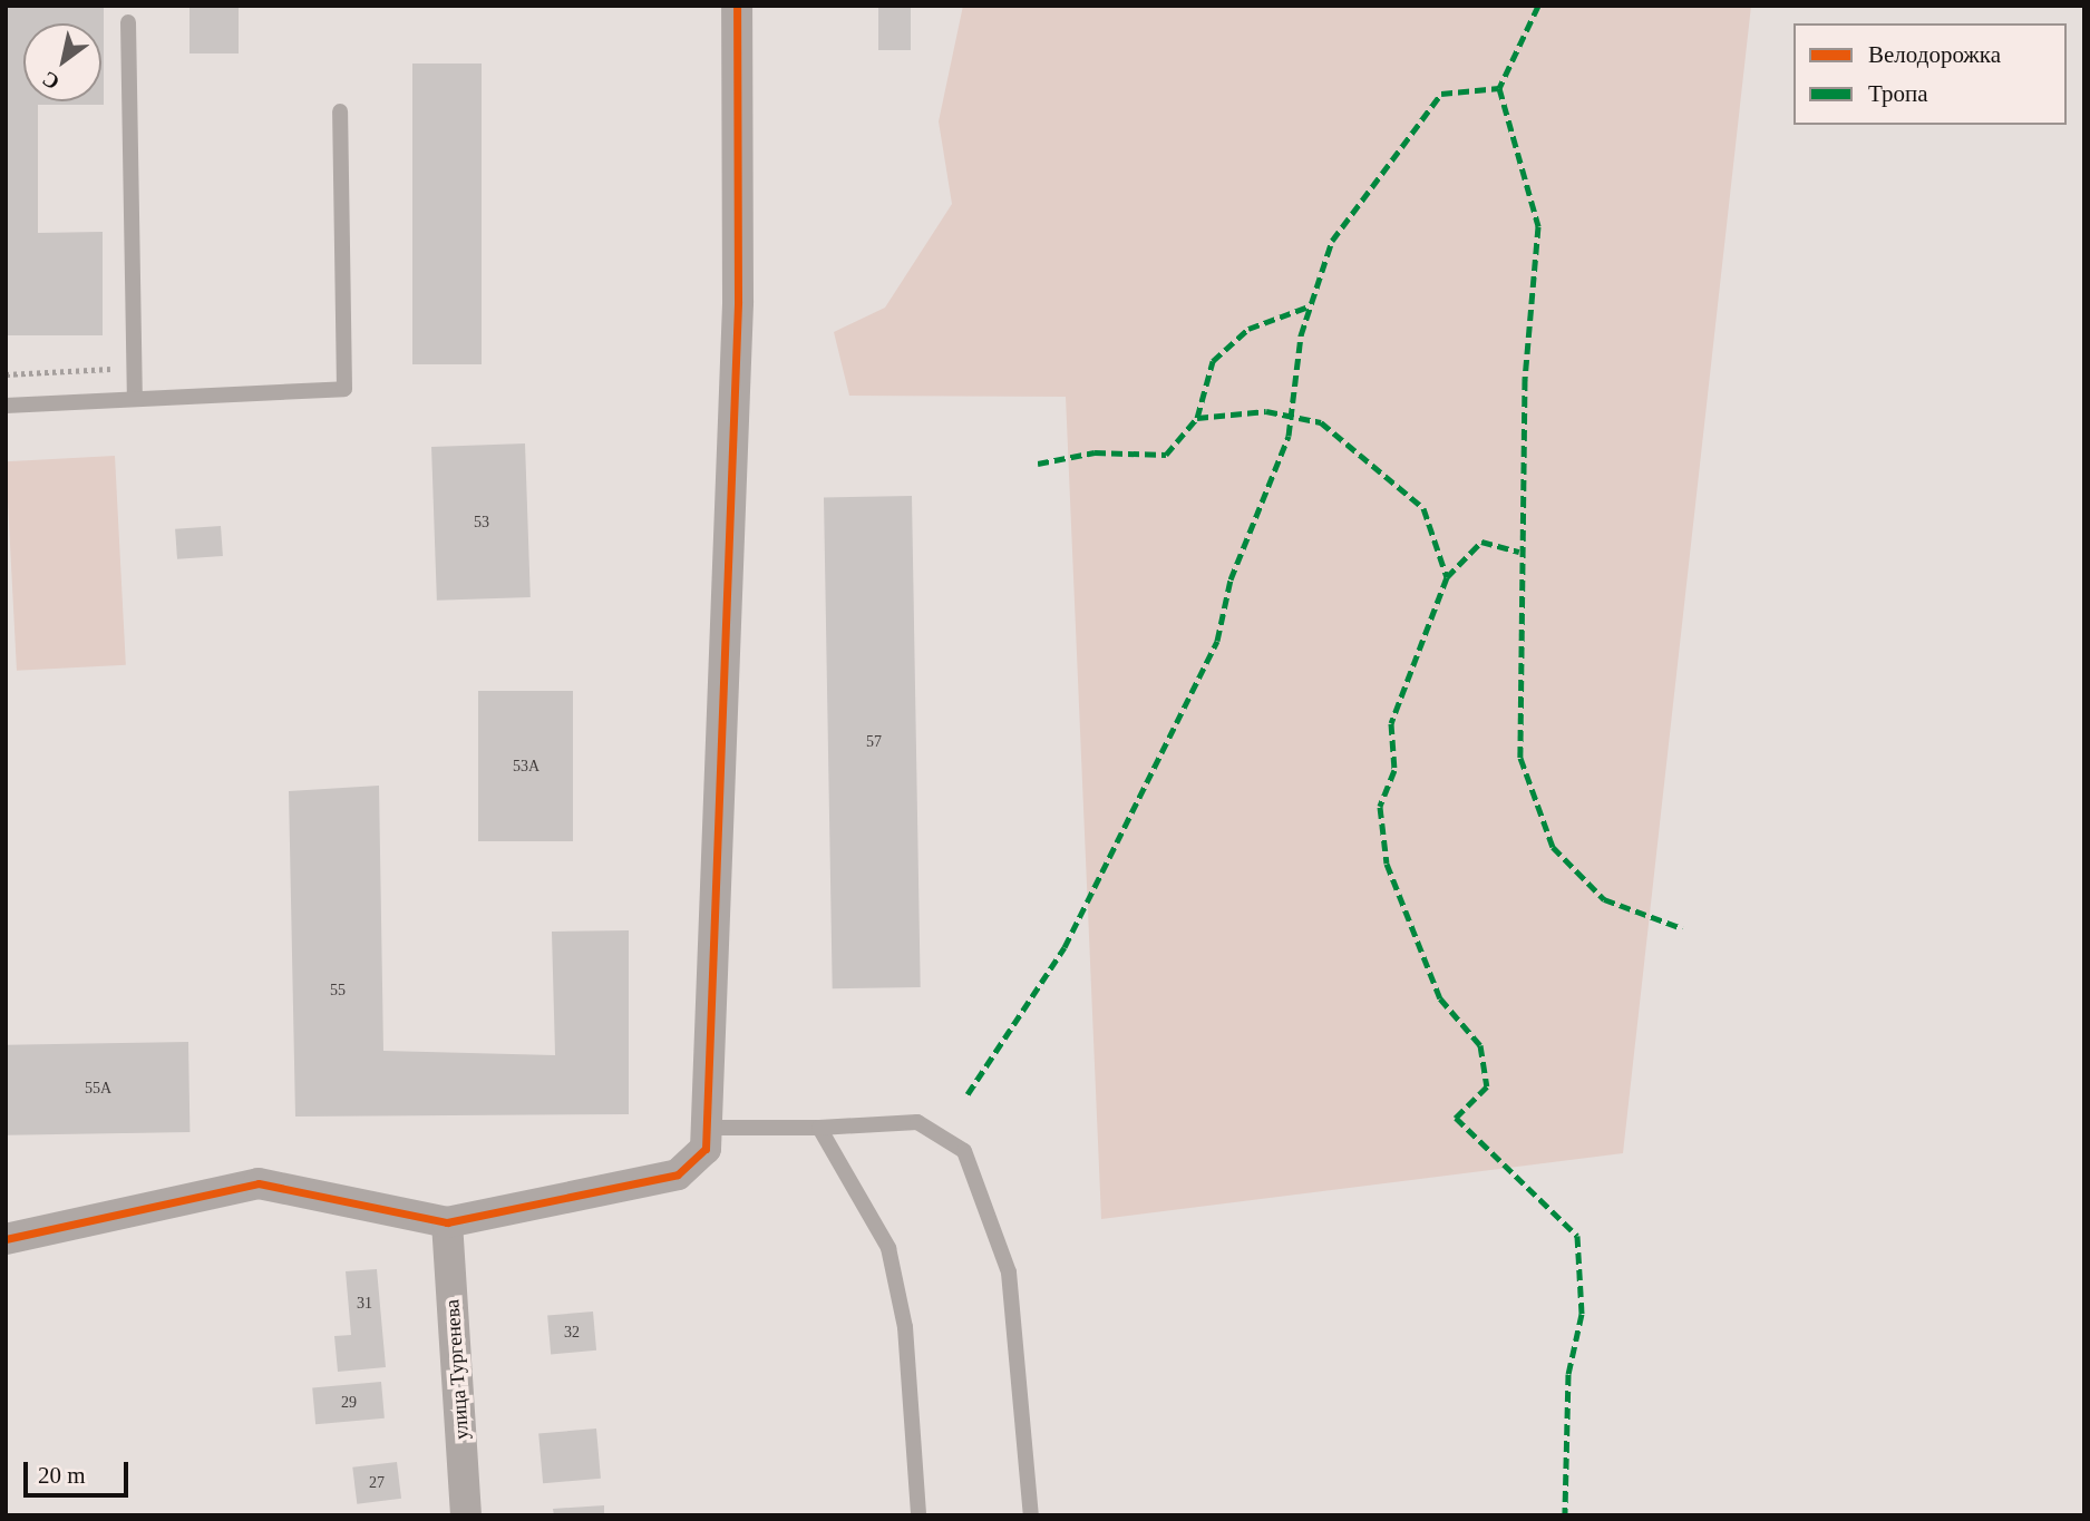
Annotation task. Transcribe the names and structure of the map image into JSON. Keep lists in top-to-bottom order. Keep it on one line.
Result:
{"streets":{"street":["улица Тургенева"]},"house_numbers":["53","57","53А","55","55А","31","32","29","27"],"legend":["Велодорожка","Тропа"],"scale_bar":"20 m","north":"bottom left"}
